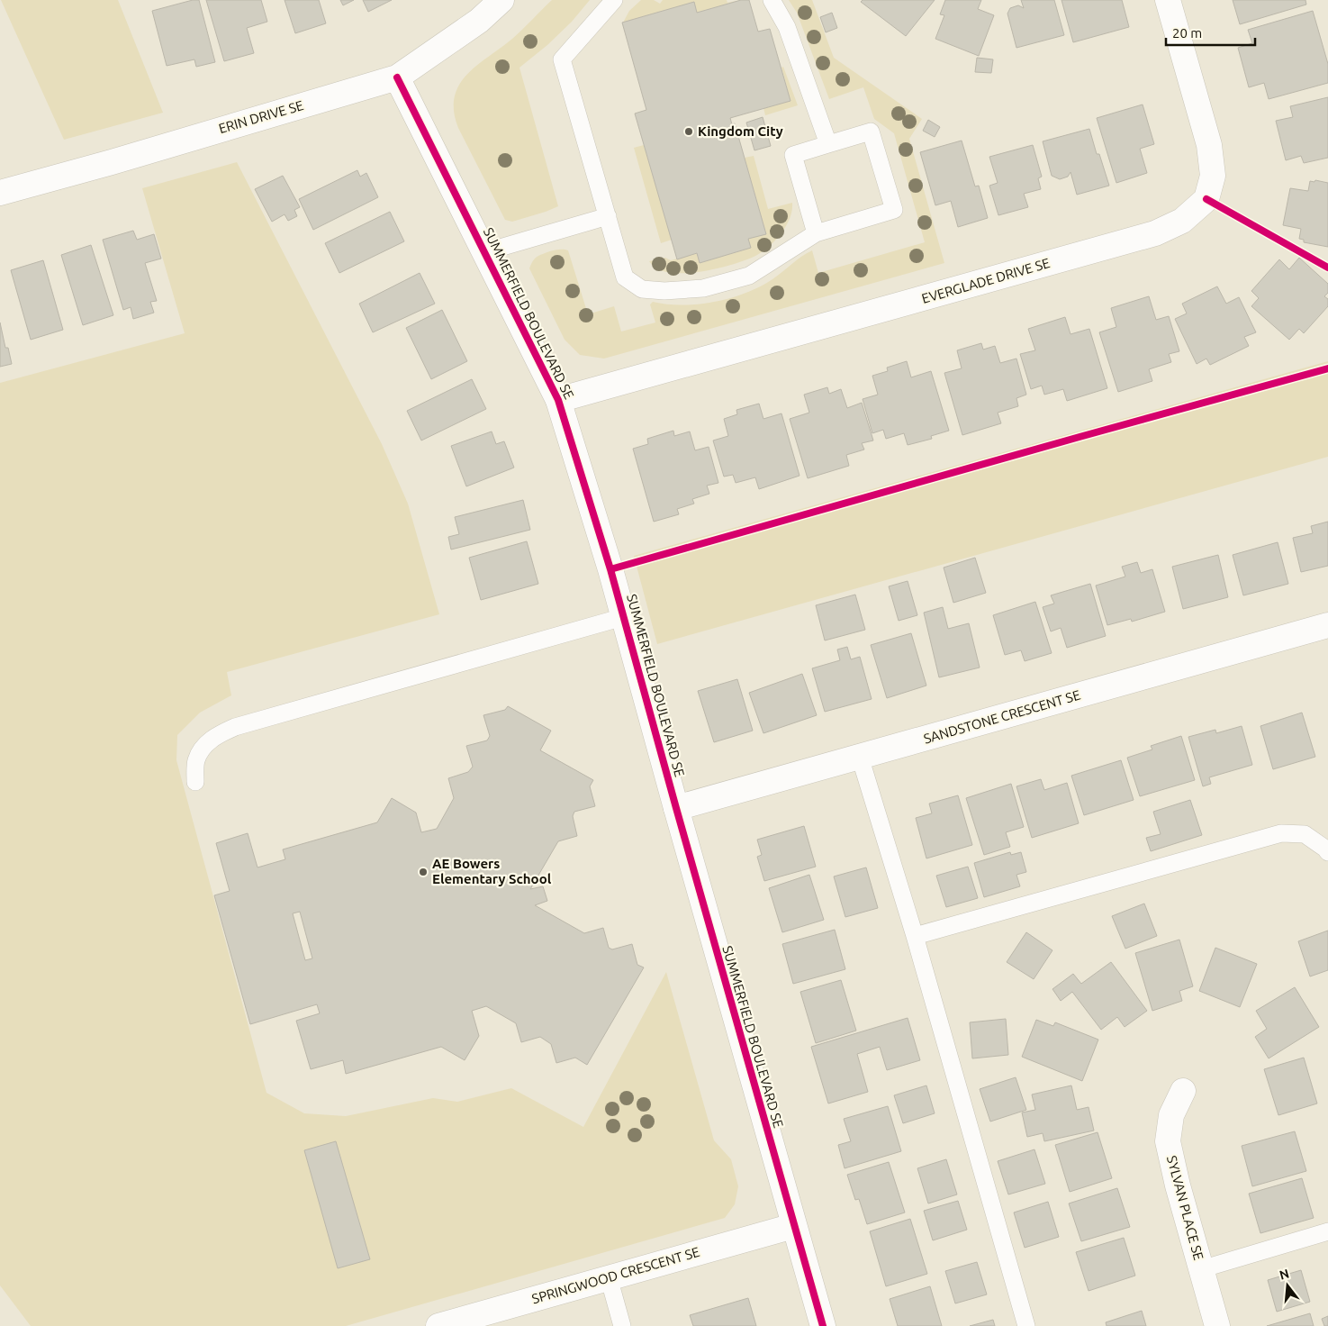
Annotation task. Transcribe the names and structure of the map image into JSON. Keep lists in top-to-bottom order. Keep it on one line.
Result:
{"streets":{"street":["ERIN DRIVE SE","EVERGLADE DRIVE SE","SUMMERFIELD BOULEVARD SE","SANDSTONE CRESCENT SE","SYLVAN PLACE SE","SPRINGWOOD CRESCENT SE"]},"crossings":[["ERIN DRIVE SE","SUMMERFIELD BOULEVARD SE"],["EVERGLADE DRIVE SE","SUMMERFIELD BOULEVARD SE"],["SUMMERFIELD BOULEVARD SE","SANDSTONE CRESCENT SE"],["SUMMERFIELD BOULEVARD SE","SPRINGWOOD CRESCENT SE"]],"places":["Kingdom City","AE Bowers Elementary School"],"scale_bar":"20 m","north":"top"}
